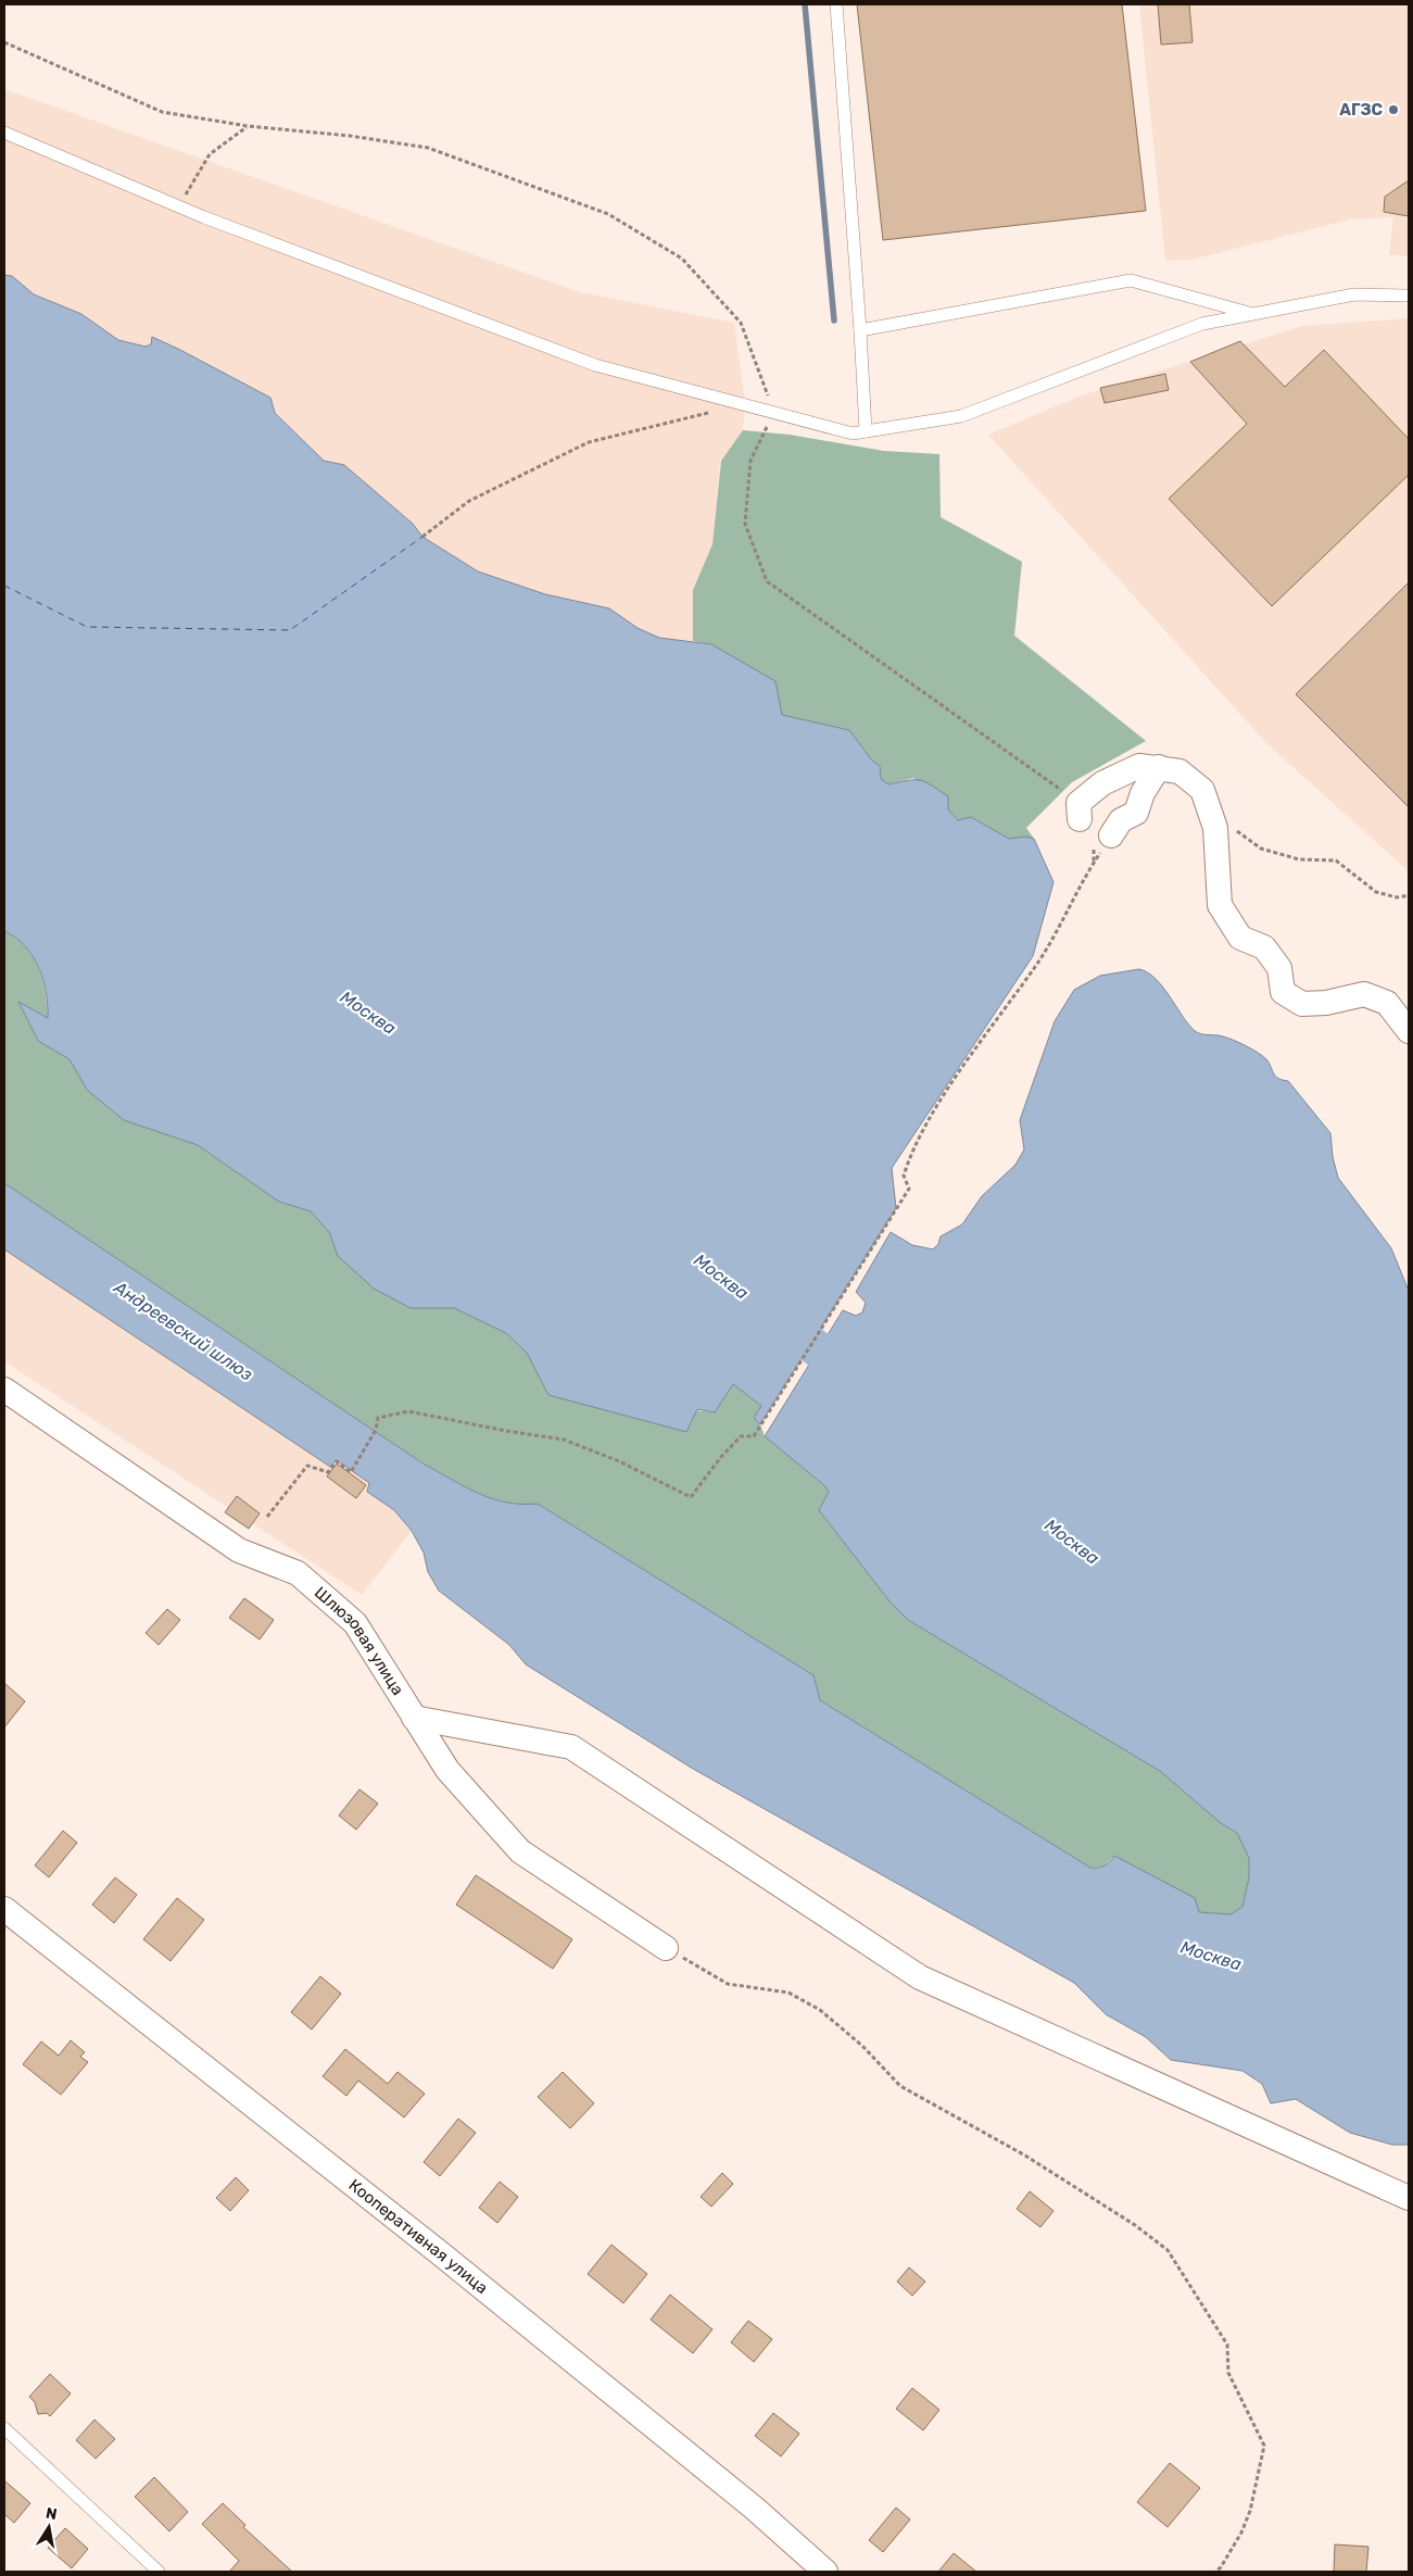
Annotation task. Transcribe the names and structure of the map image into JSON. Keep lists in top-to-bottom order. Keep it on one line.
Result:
{"streets":{"street":["Шлюзовая улица","Кооперативная улица"]},"water":["Москва","Андреевский шлюз"],"places":["АГЗС"],"north":"top"}
